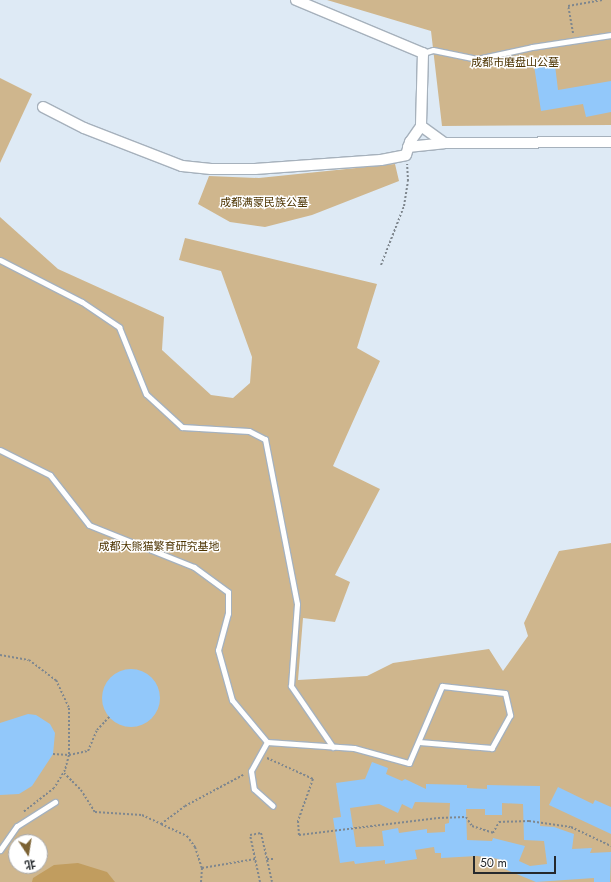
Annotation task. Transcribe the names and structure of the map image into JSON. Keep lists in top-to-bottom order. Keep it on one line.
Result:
{"parks":["成都市磨盘山公墓","成都满蒙民族公墓","成都大熊猫繁育研究基地"],"scale_bar":"50 m","north":"bottom"}
